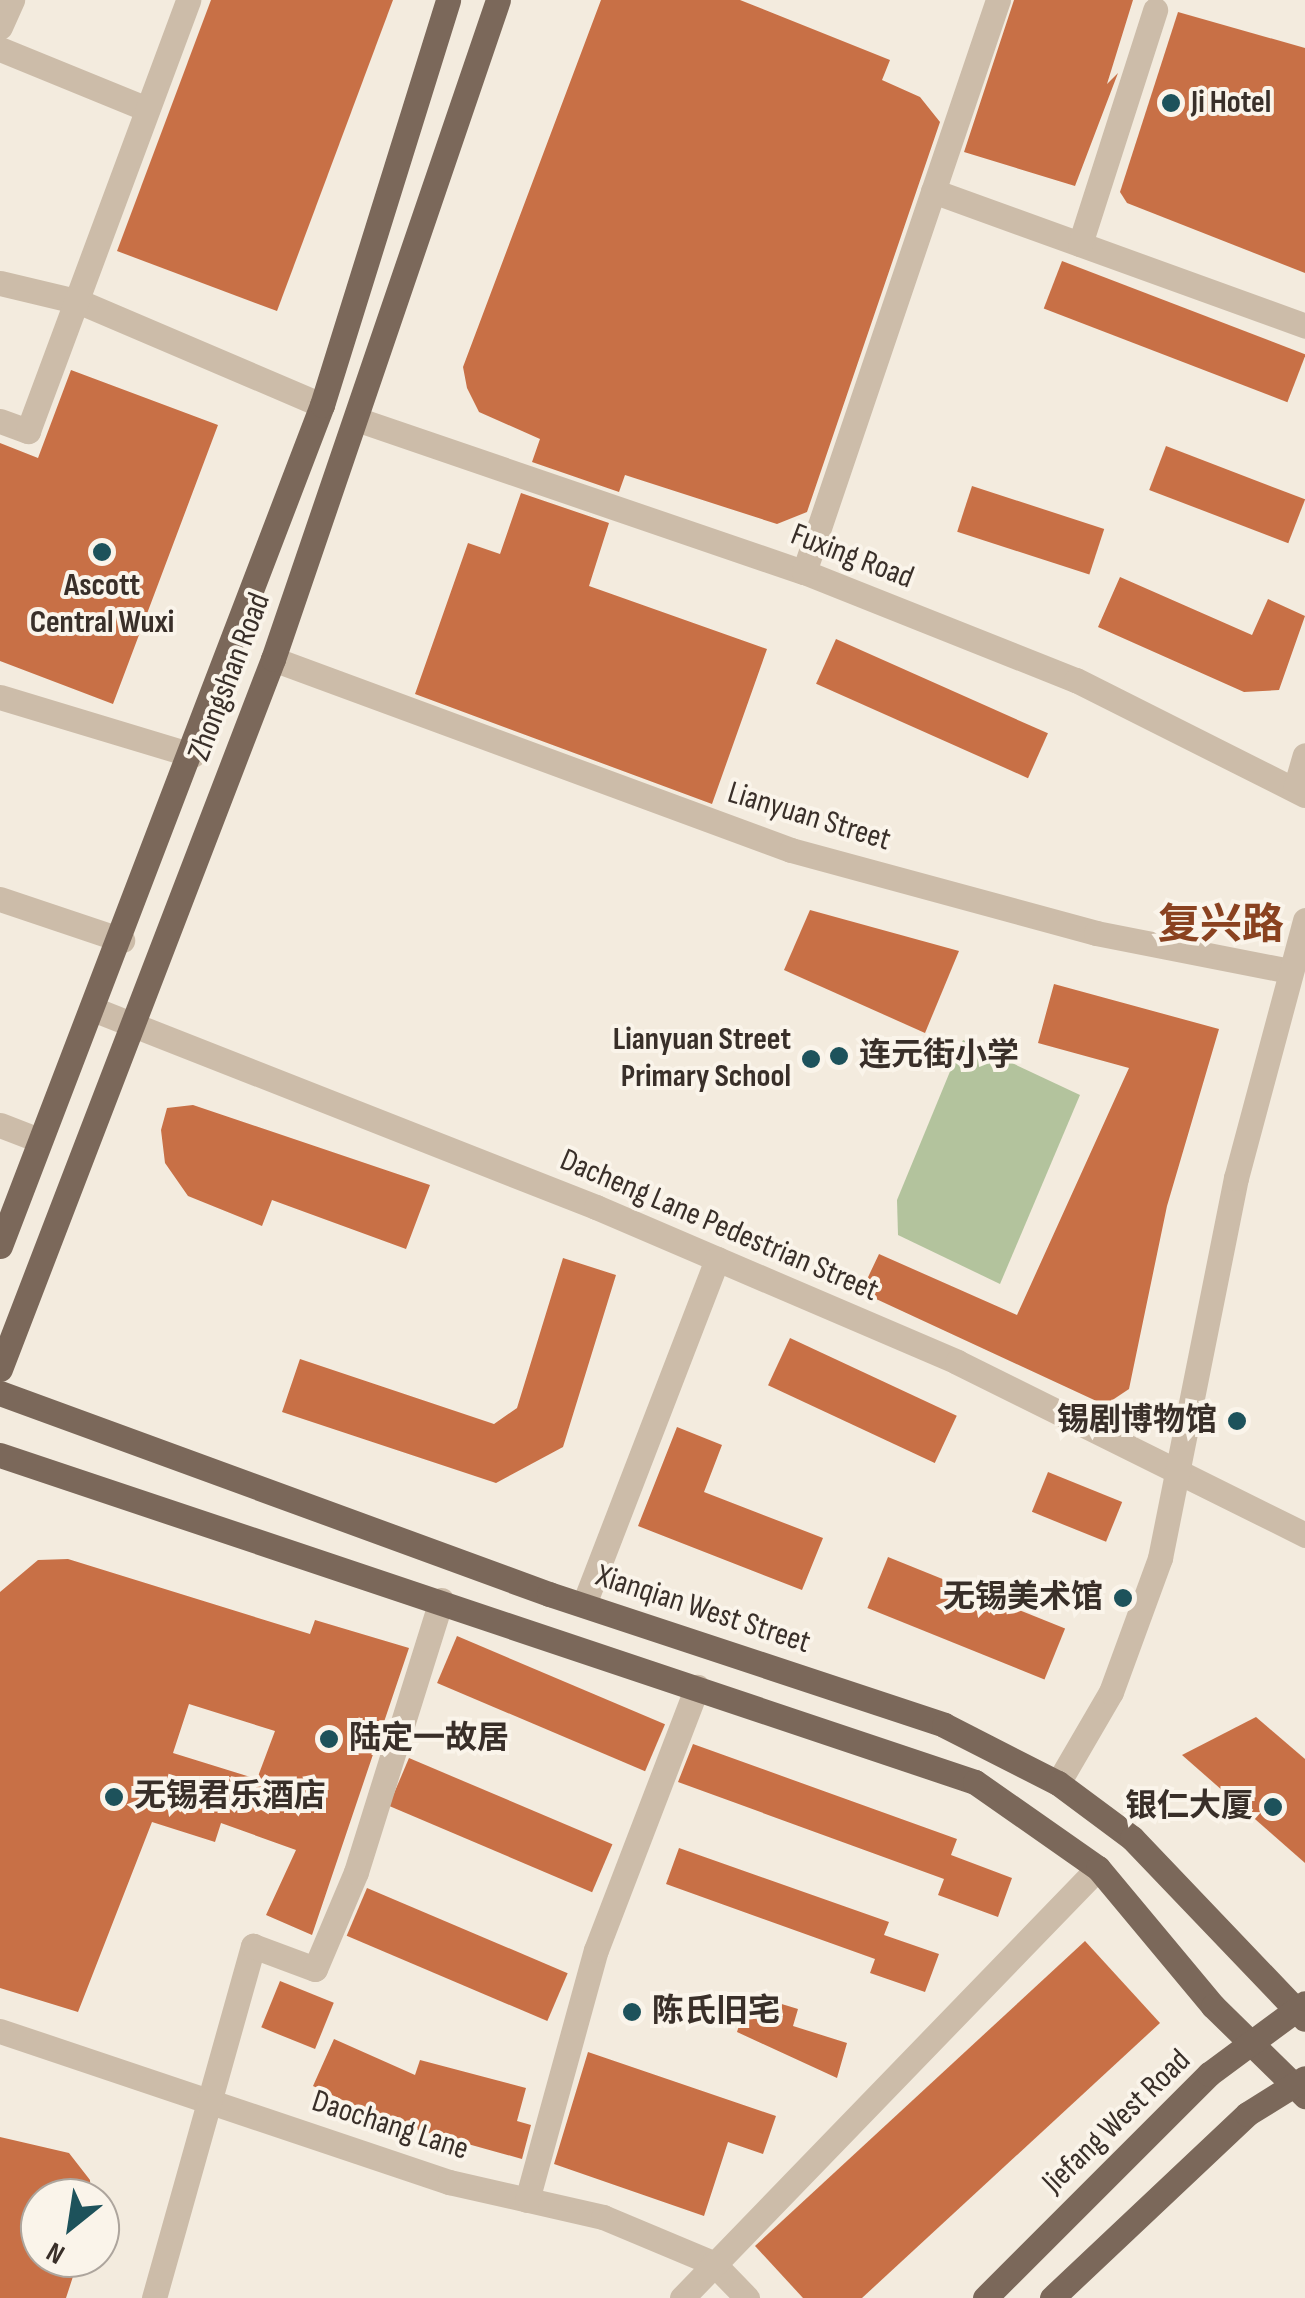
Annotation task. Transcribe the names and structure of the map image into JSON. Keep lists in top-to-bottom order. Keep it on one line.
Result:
{"streets":{"main road":["Zhongshan Road","Xianqian West Street","Jiefang West Road"],"street":["Fuxing Road","Lianyuan Street","Dacheng Lane Pedestrian Street","Daochang Lane"]},"crossings":[["Fuxing Road","Zhongshan Road"],["Zhongshan Road","Lianyuan Street"],["Zhongshan Road","Dacheng Lane Pedestrian Street"],["Xianqian West Street","Jiefang West Road"]],"districts":["复兴路"],"places":["Ji Hotel","Ascott Central Wuxi","连元街小学","Lianyuan Street Primary School","锡剧博物馆","无锡美术馆","陆定一故居","无锡君乐酒店","银仁大厦","陈氏旧宅"],"north":"bottom left"}
